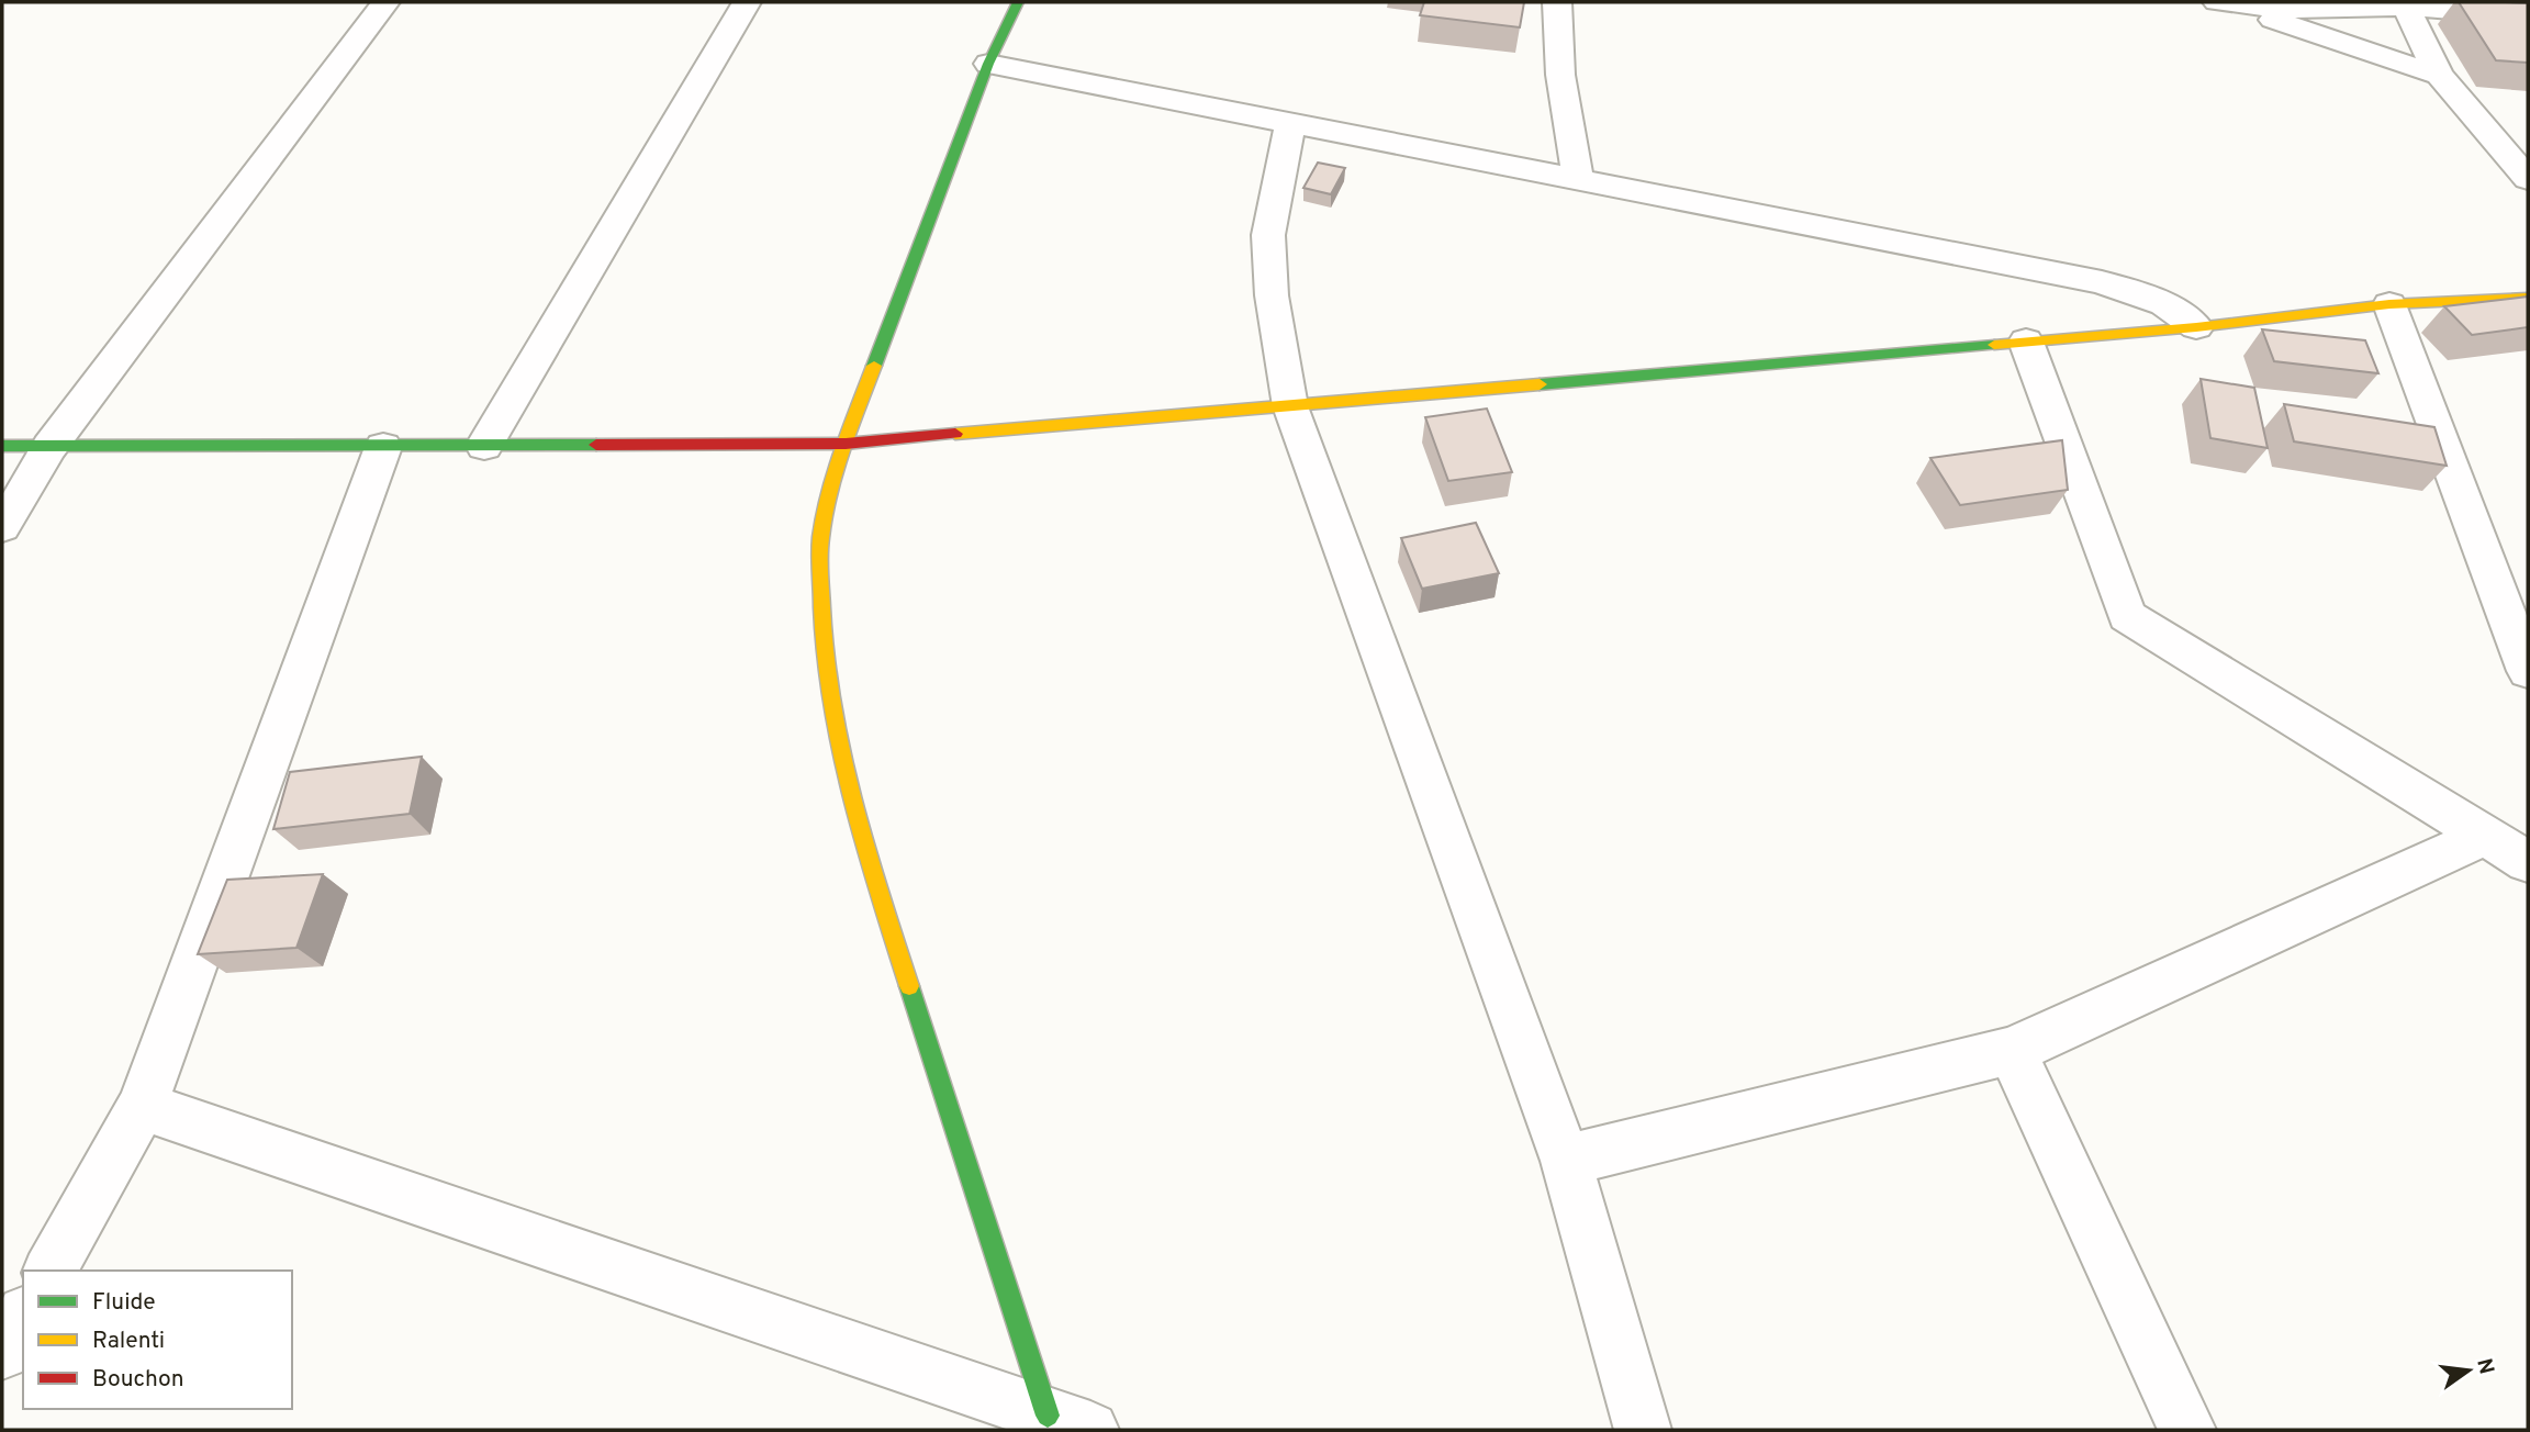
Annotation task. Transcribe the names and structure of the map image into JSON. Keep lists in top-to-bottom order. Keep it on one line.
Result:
{"legend":["Fluide","Ralenti","Bouchon"],"north":"right"}
